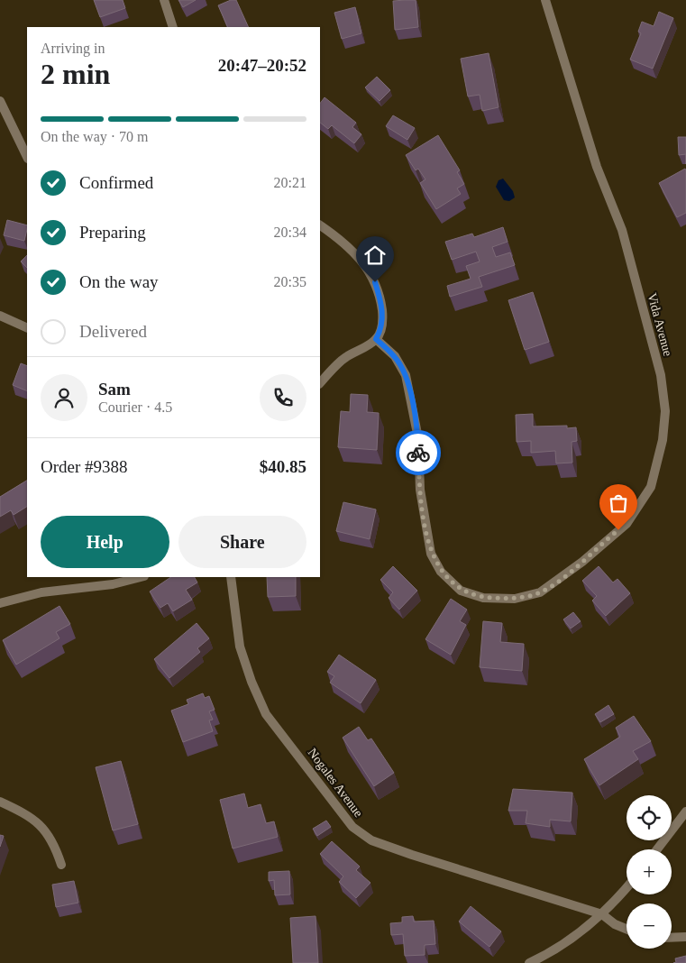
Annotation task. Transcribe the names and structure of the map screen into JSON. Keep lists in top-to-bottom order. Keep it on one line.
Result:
{"streets":{"street":["Vida Avenue","Nogales Avenue"]},"page":{"heading":["2 min","Arriving in","20:47–20:52"],"panel":["Sam","Courier · 4.5","Order #9388","$40.85"],"bar":"On the way · 70 m","list":[["Confirmed","20:21"],["Preparing","20:34"],["On the way","20:35"],"Delivered"],"buttons":["Help","Share"],"map_buttons":["+","−"]}}
